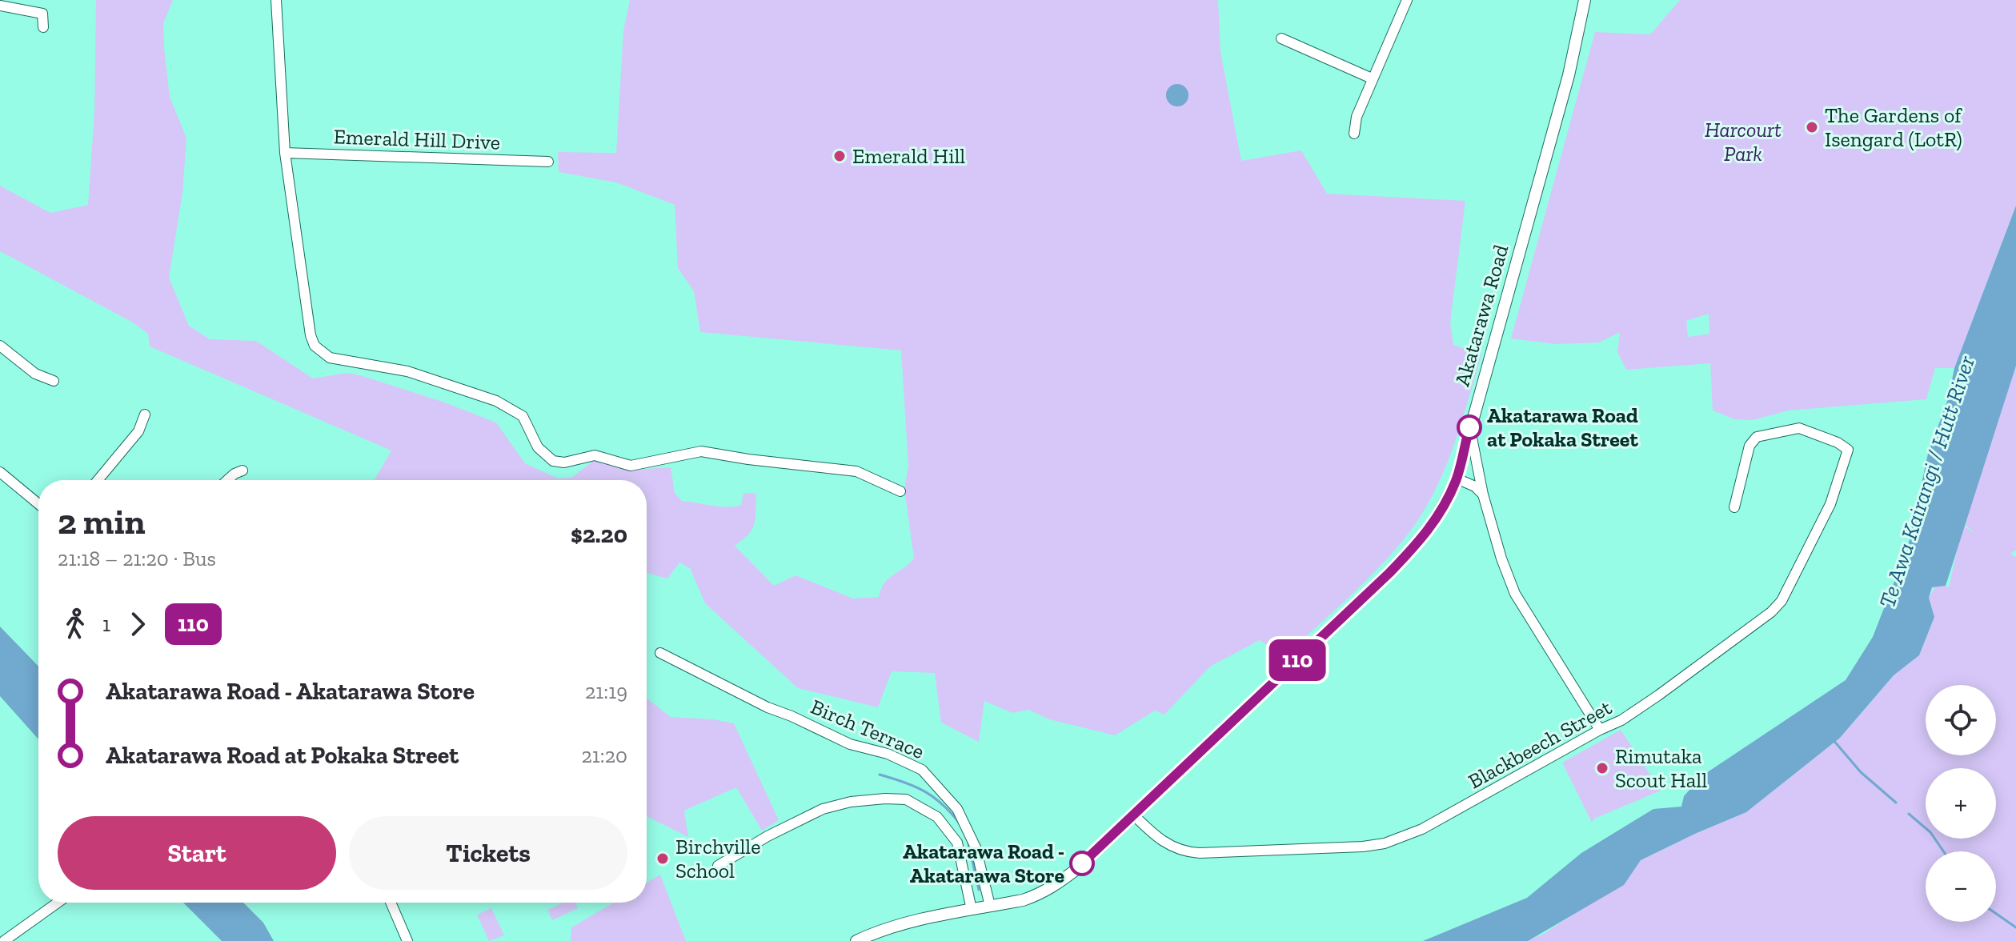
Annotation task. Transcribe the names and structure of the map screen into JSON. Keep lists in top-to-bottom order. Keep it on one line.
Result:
{"streets":{"street":["Emerald Hill Drive","Akatarawa Road","Birch Terrace","Blackbeech Street"]},"crossings":[["Akatarawa Road","Birch Terrace"],["Akatarawa Road","Blackbeech Street"]],"water":["Te Awa Kairangi / Hutt River"],"parks":["Harcourt Park"],"places":["The Gardens of Isengard (LotR)","Emerald Hill","Akatarawa Road at Pokaka Street","Rimutaka Scout Hall","Birchville School","Akatarawa Road - Akatarawa Store"],"lines":["bus line 110"],"page":{"on_map":"110","heading":["2 min","21:18 – 21:20 · Bus","$2.20"],"legs":["1","110"],"list":[{"name":"Akatarawa Road - Akatarawa Store","value":"21:19"},{"name":"Akatarawa Road at Pokaka Street","value":"21:20"}],"map_buttons":["+","−"],"buttons":["Start","Tickets"]}}
